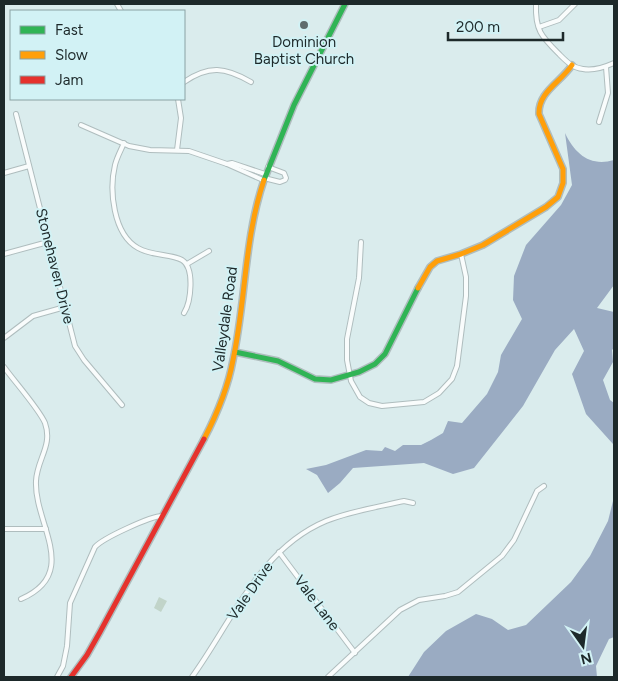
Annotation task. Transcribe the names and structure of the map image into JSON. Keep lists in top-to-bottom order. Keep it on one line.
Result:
{"streets":{"main road":["Valleydale Road"],"street":["Stonehaven Drive","Vale Drive","Vale Lane"]},"crossings":[["Vale Drive","Vale Lane"]],"places":["Dominion Baptist Church"],"legend":["Fast","Slow","Jam"],"scale_bar":"200 m","north":"bottom"}
